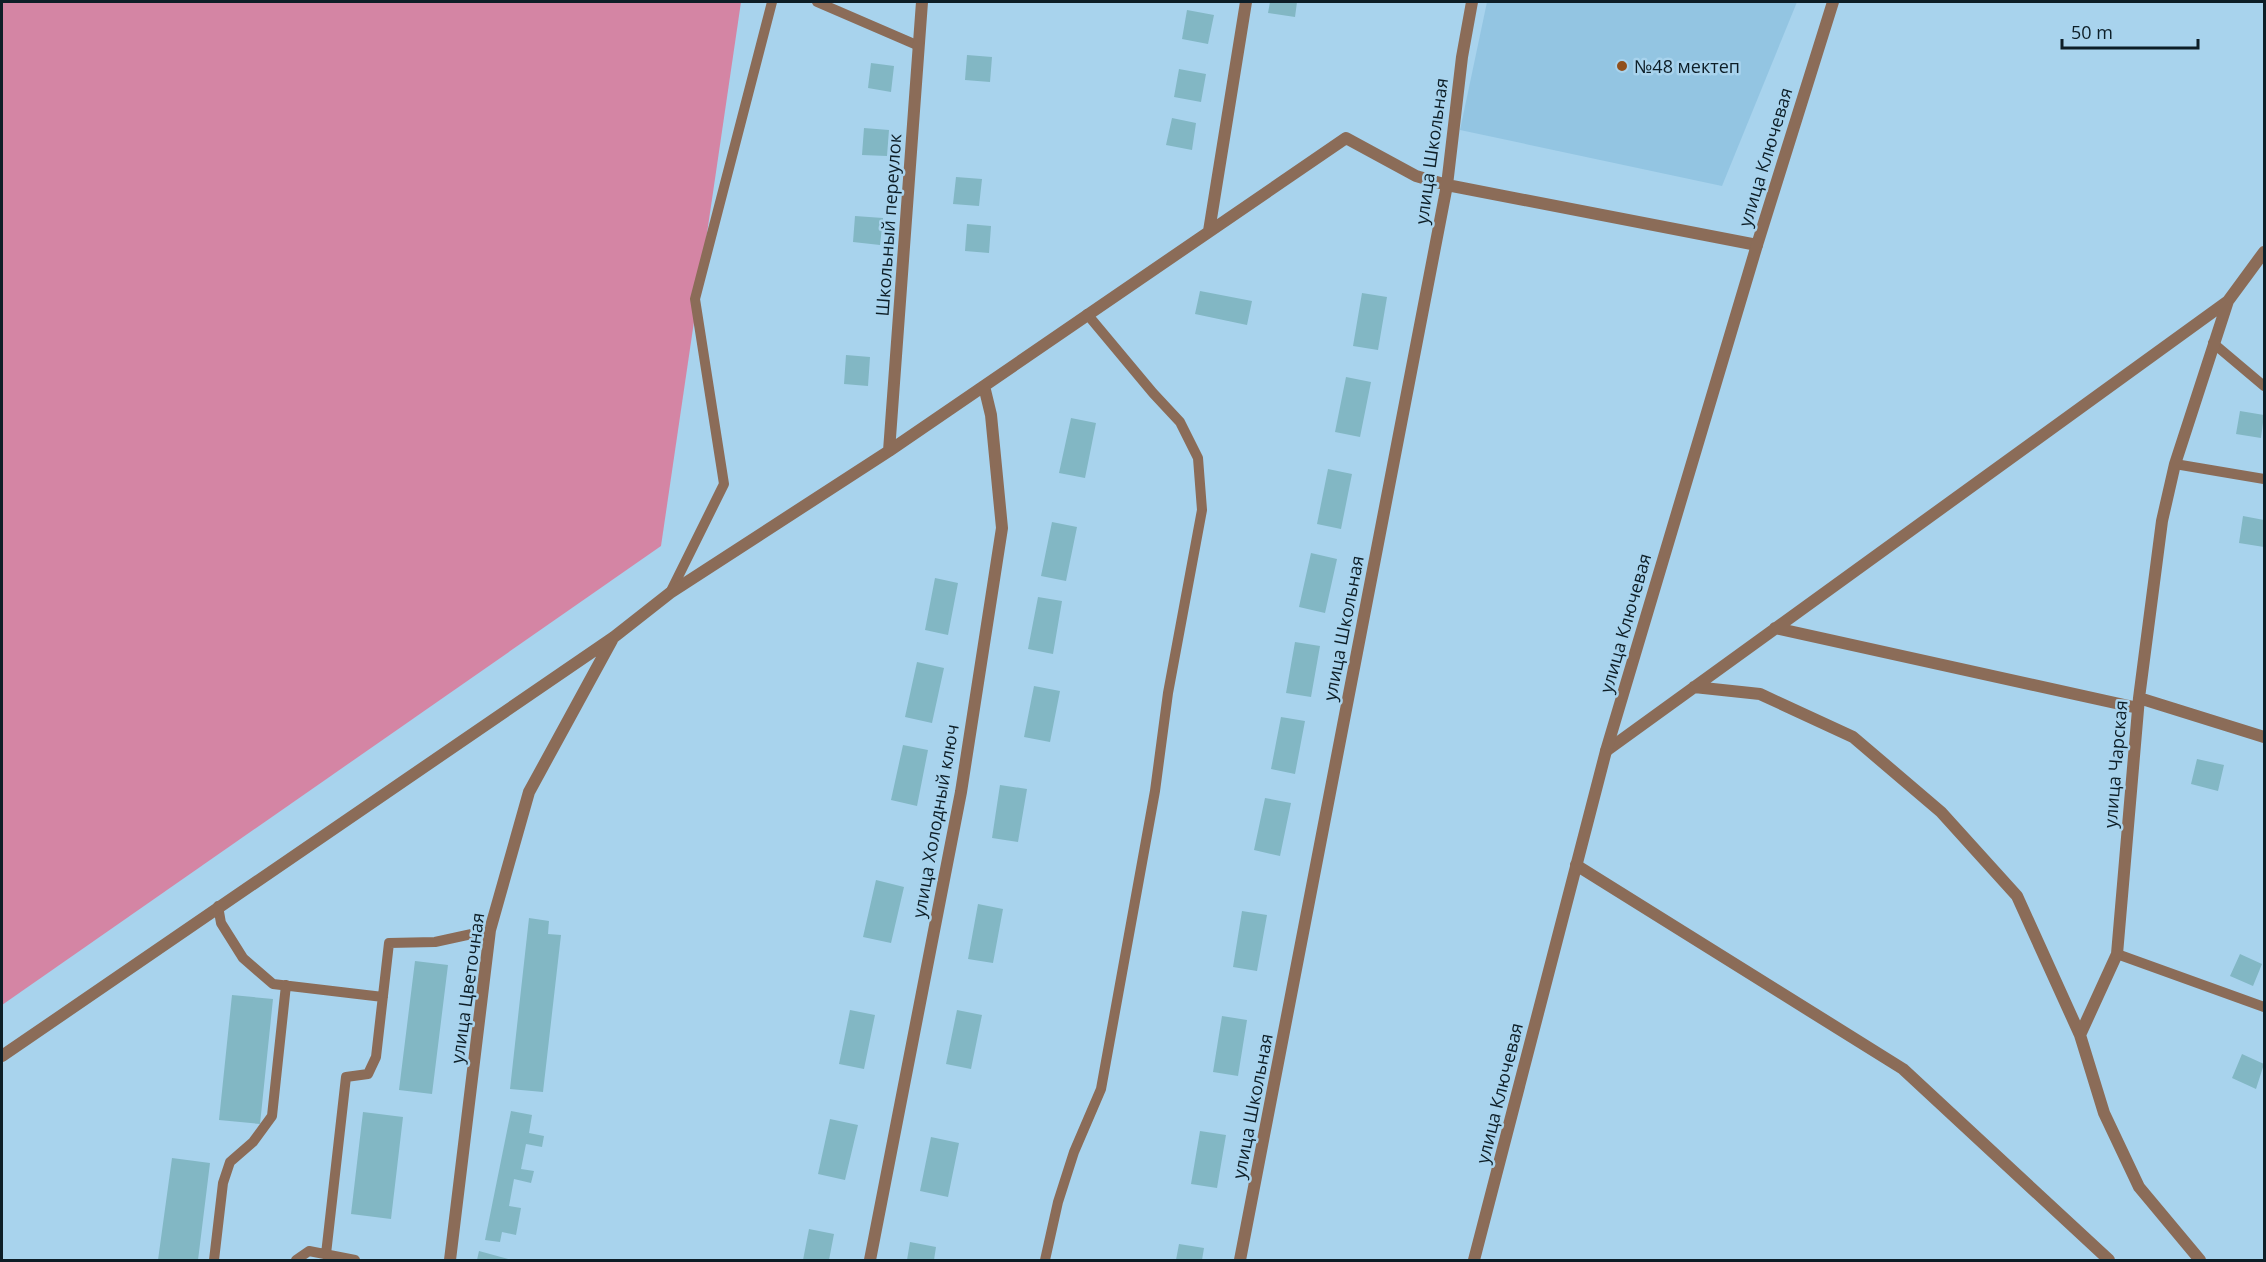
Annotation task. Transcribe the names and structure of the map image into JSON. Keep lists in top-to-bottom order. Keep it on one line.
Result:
{"streets":{"street":["улица Школьная","улица Ключевая","Школьный переулок","улица Чарская","улица Холодный ключ","улица Цветочная"]},"places":["№48 мектеп"],"scale_bar":"50 m"}
